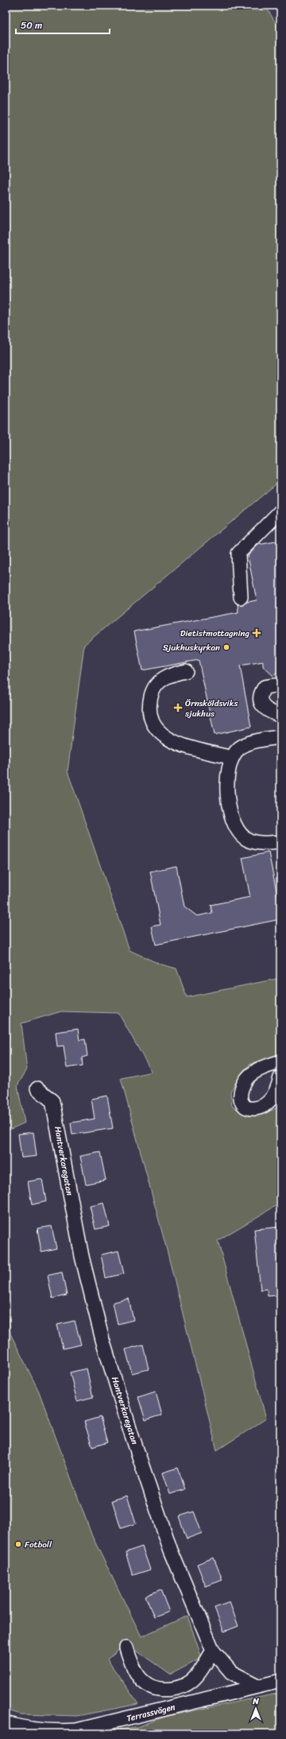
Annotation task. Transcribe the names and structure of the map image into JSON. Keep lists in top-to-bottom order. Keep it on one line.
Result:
{"streets":{"street":["Hantverkaregatan","Terrassvägen"]},"crossings":[["Hantverkaregatan","Terrassvägen"]],"places":{"health":["Dietistmottagning","Örnsköldsviks sjukhus"],"other":["Sjukhuskyrkan","Fotboll"]},"scale_bar":"50 m","north":"top"}
